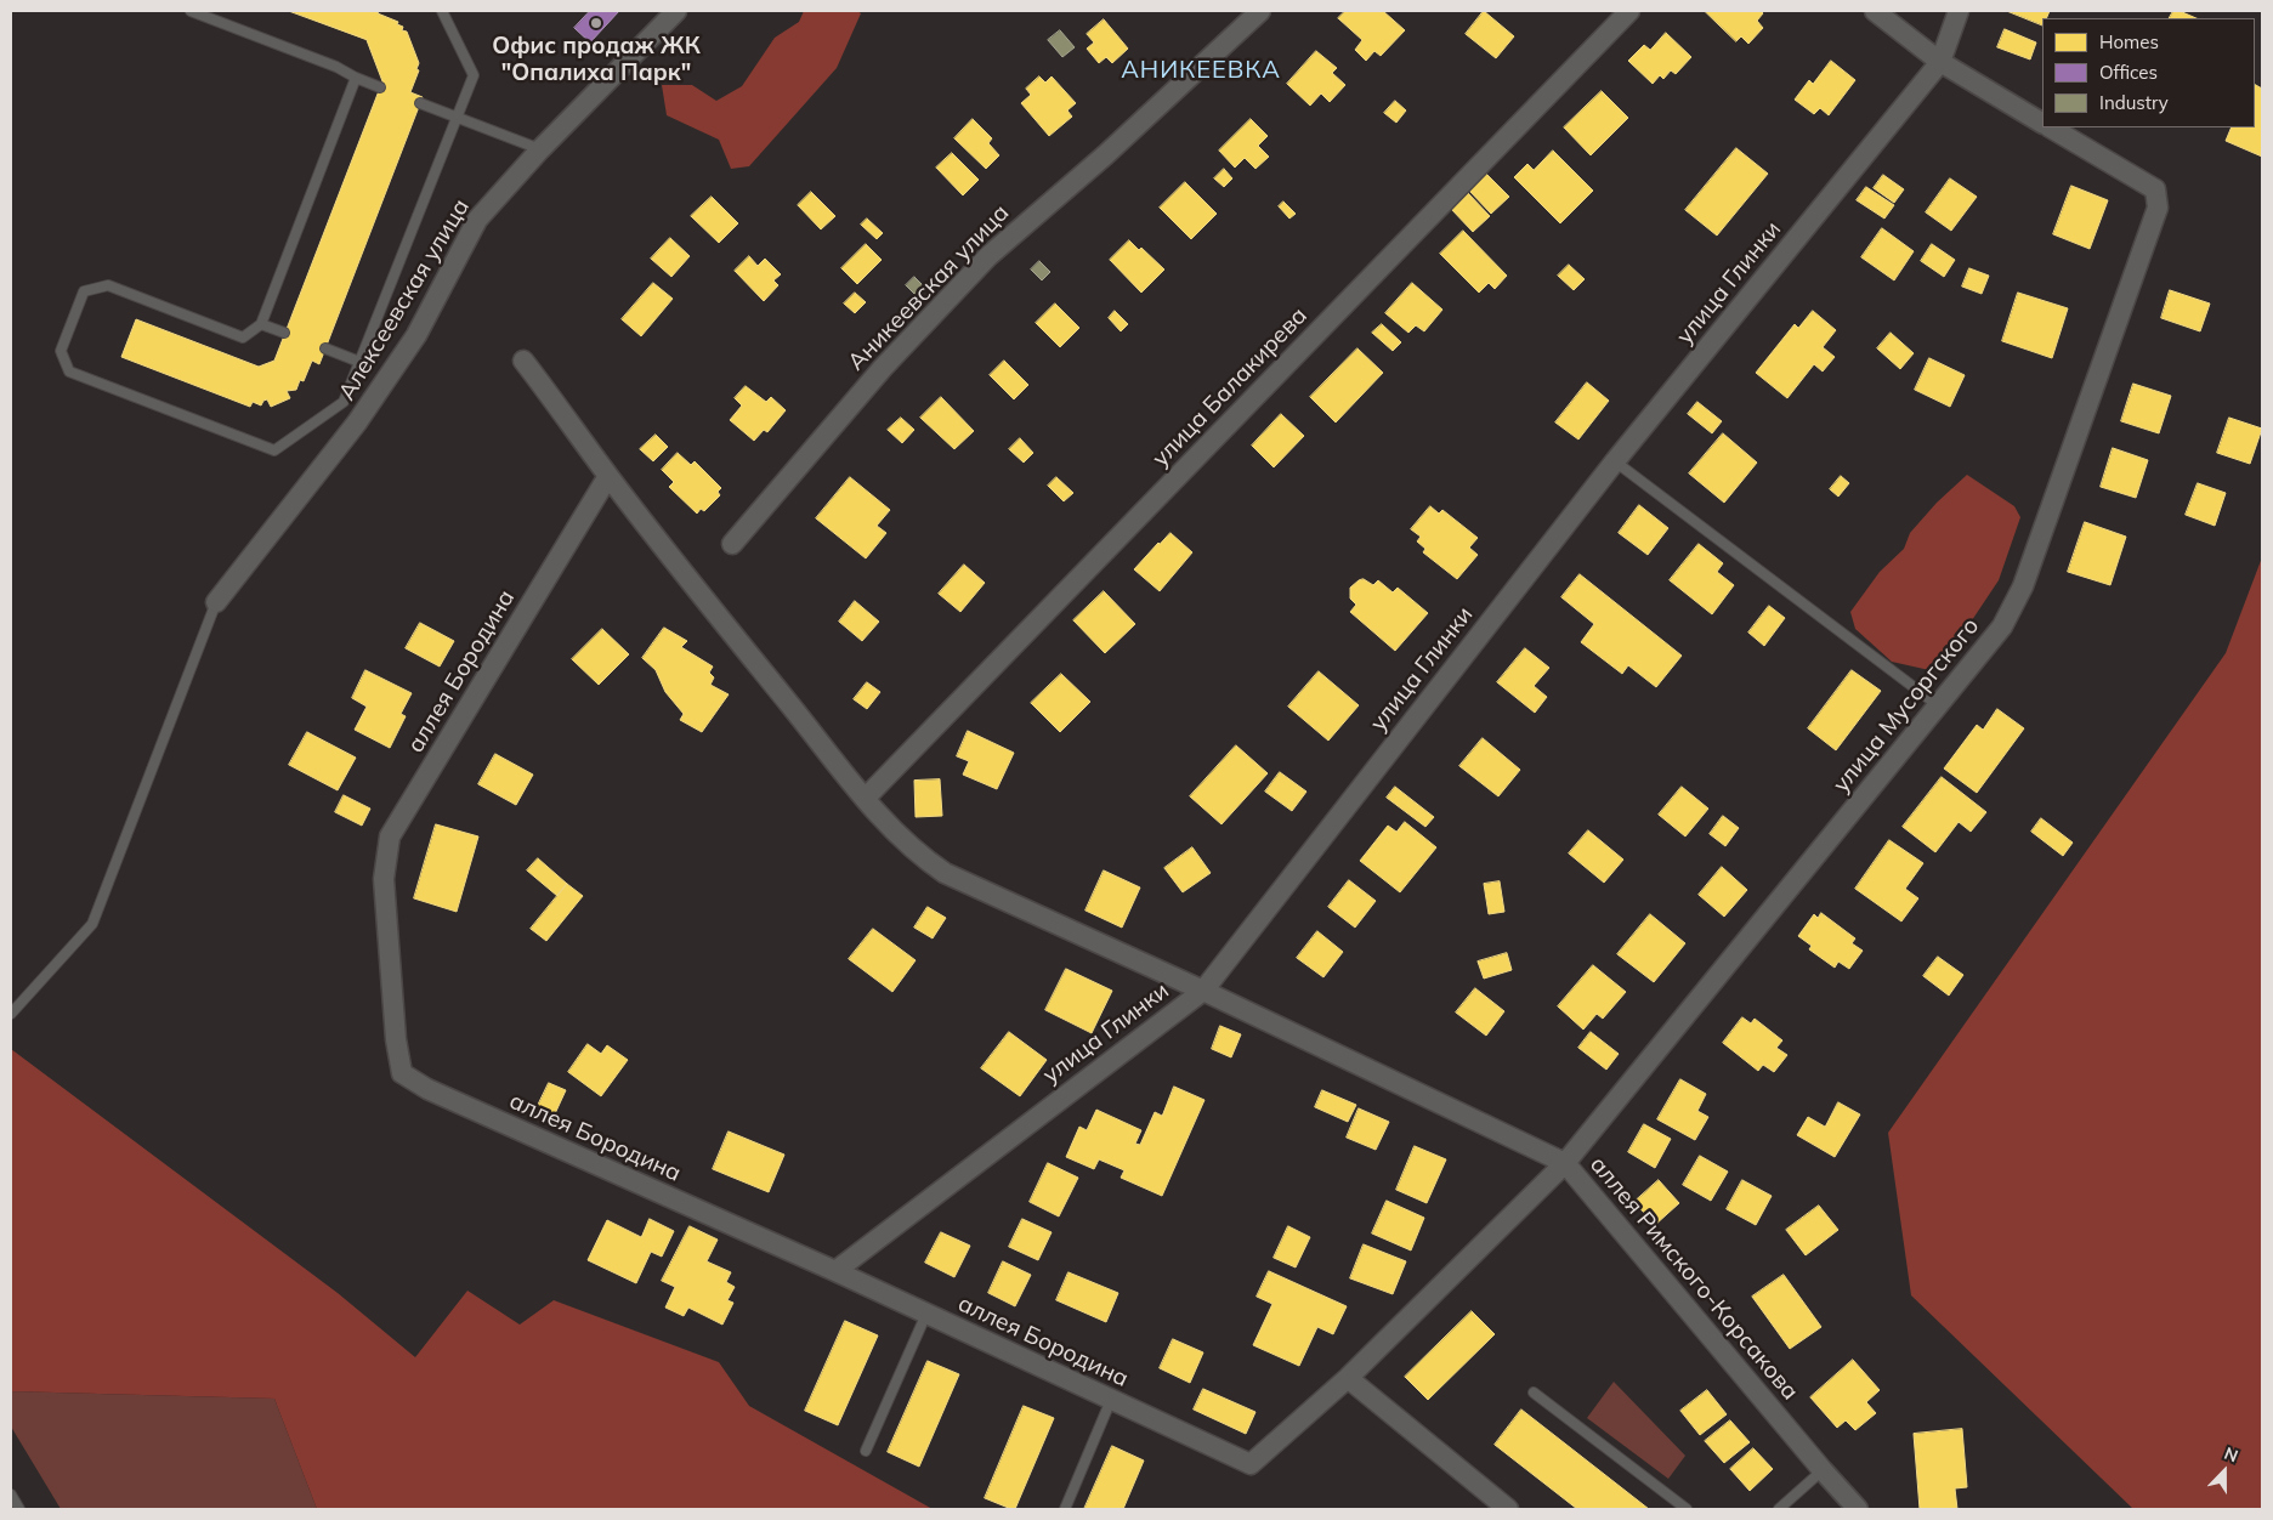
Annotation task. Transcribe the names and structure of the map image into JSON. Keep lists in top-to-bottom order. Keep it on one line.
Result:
{"streets":{"street":["улица Глинки","Аникеевская улица","Алексеевская улица","улица Балакирева","аллея Бородина","улица Мусоргского","аллея Римского-Корсакова"]},"crossings":[["улица Глинки","аллея Бородина"],["аллея Бородина","аллея Римского-Корсакова"],["улица Мусоргского","аллея Римского-Корсакова"]],"districts":["АНИКЕЕВКА"],"places":["Офис продаж ЖК \"Опалиха Парк\""],"legend":["Homes","Offices","Industry"],"north":"top"}
